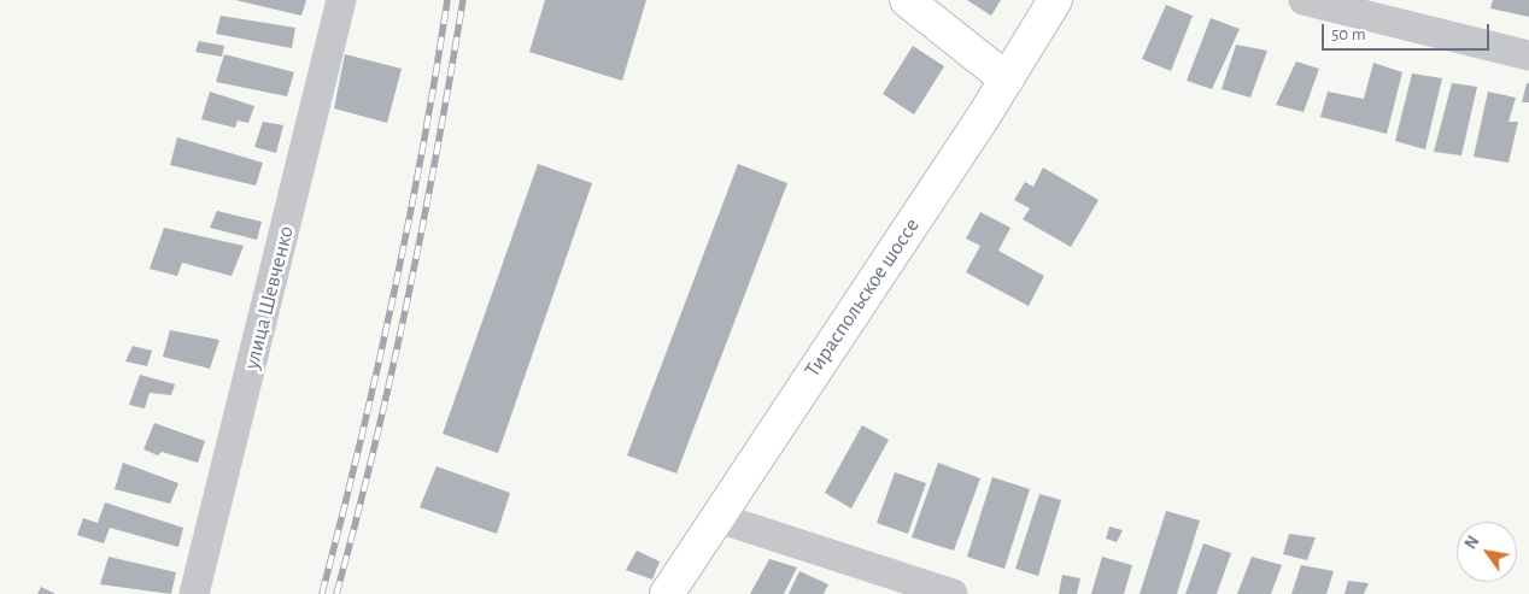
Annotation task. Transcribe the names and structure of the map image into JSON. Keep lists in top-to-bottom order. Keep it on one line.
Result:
{"streets":{"main road":["Тираспольское шоссе"],"street":["улица Шевченко"]},"scale_bar":"50 m","north":"top left"}
